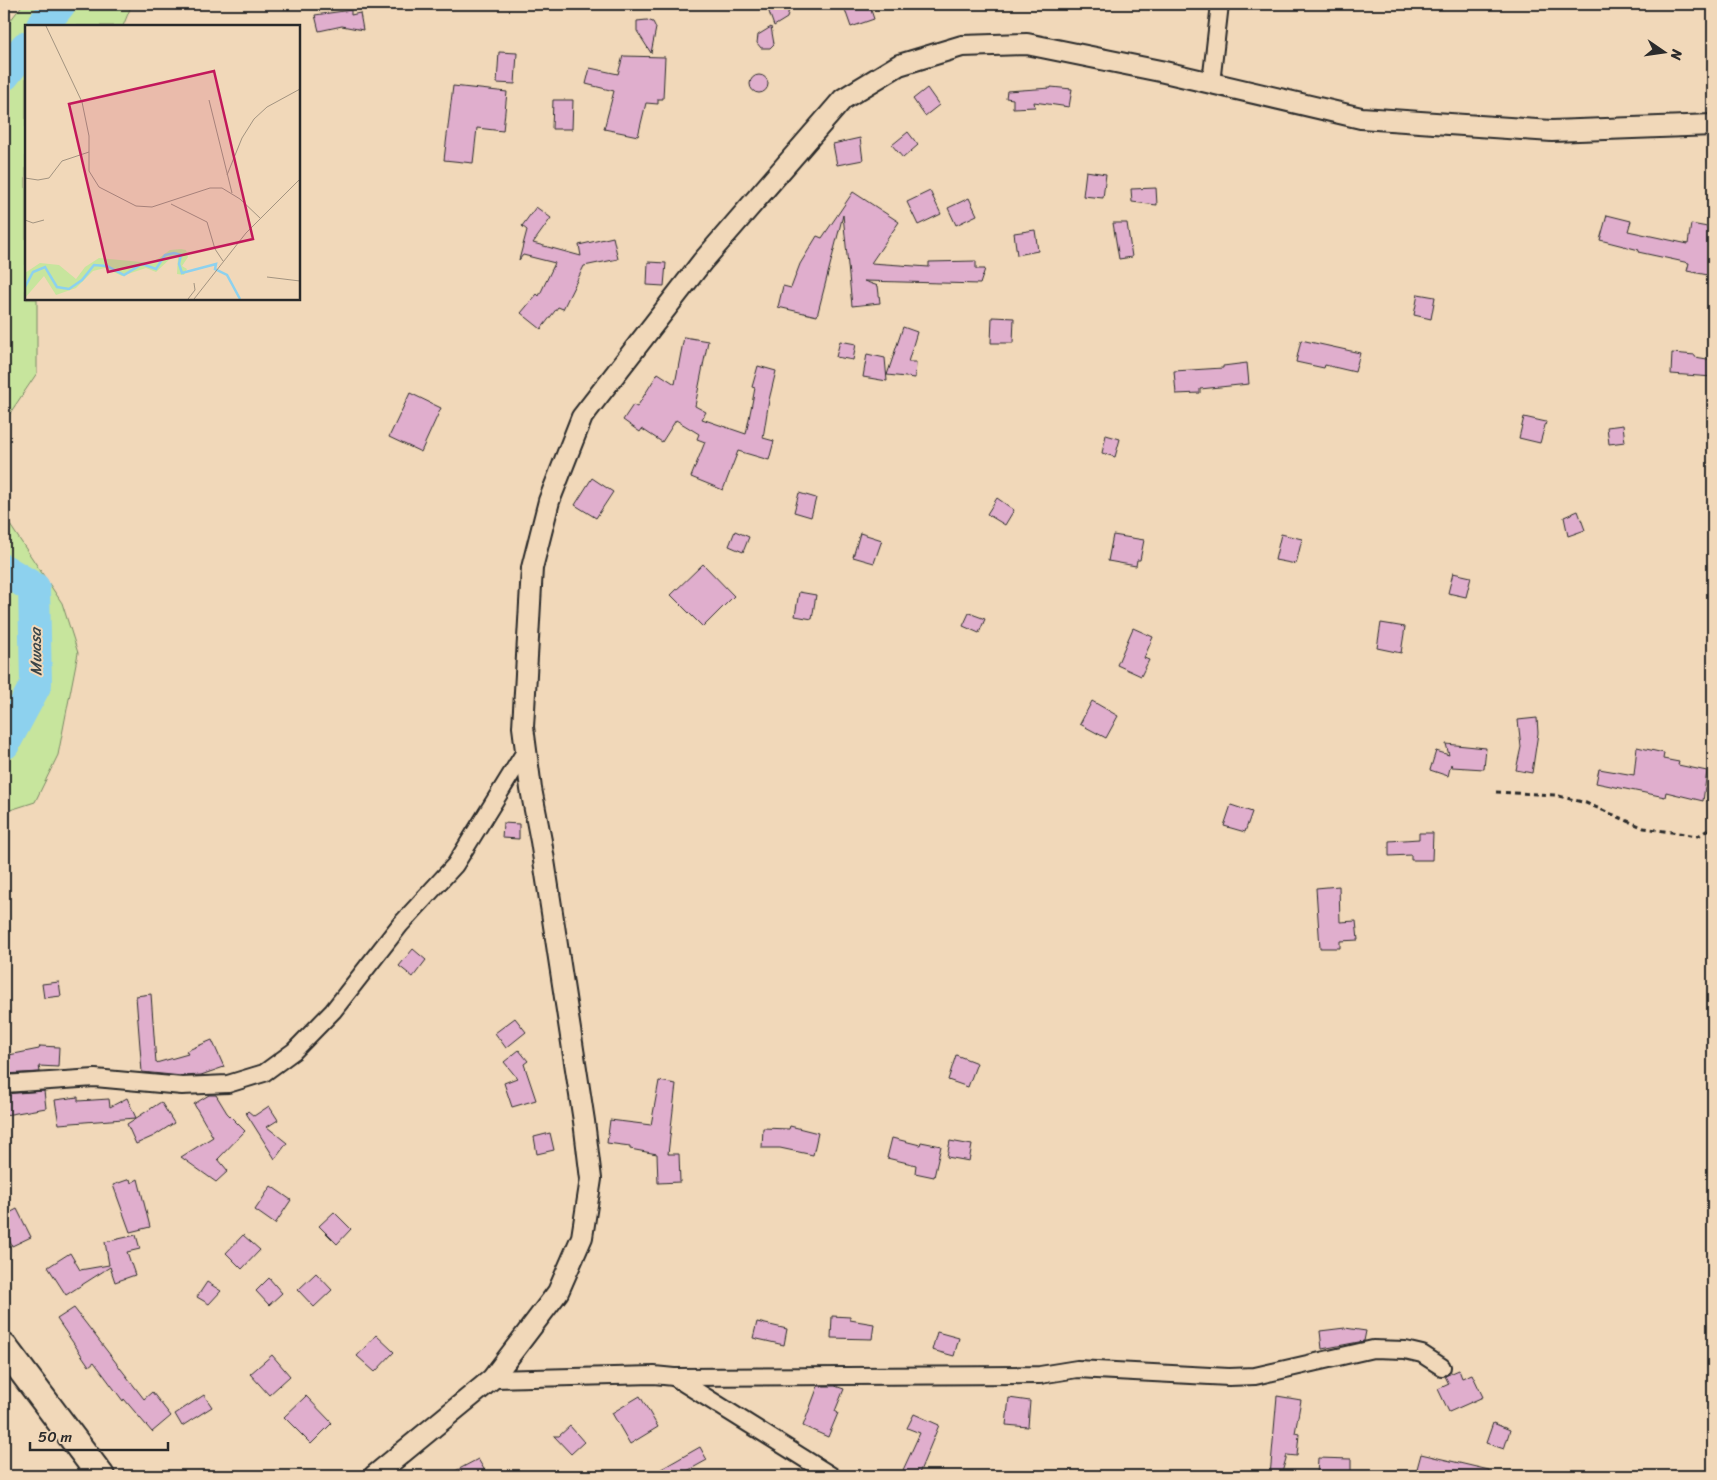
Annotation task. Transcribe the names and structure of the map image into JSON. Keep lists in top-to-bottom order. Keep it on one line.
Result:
{"water":["Mwasa"],"scale_bar":"50 m","north":"right"}
